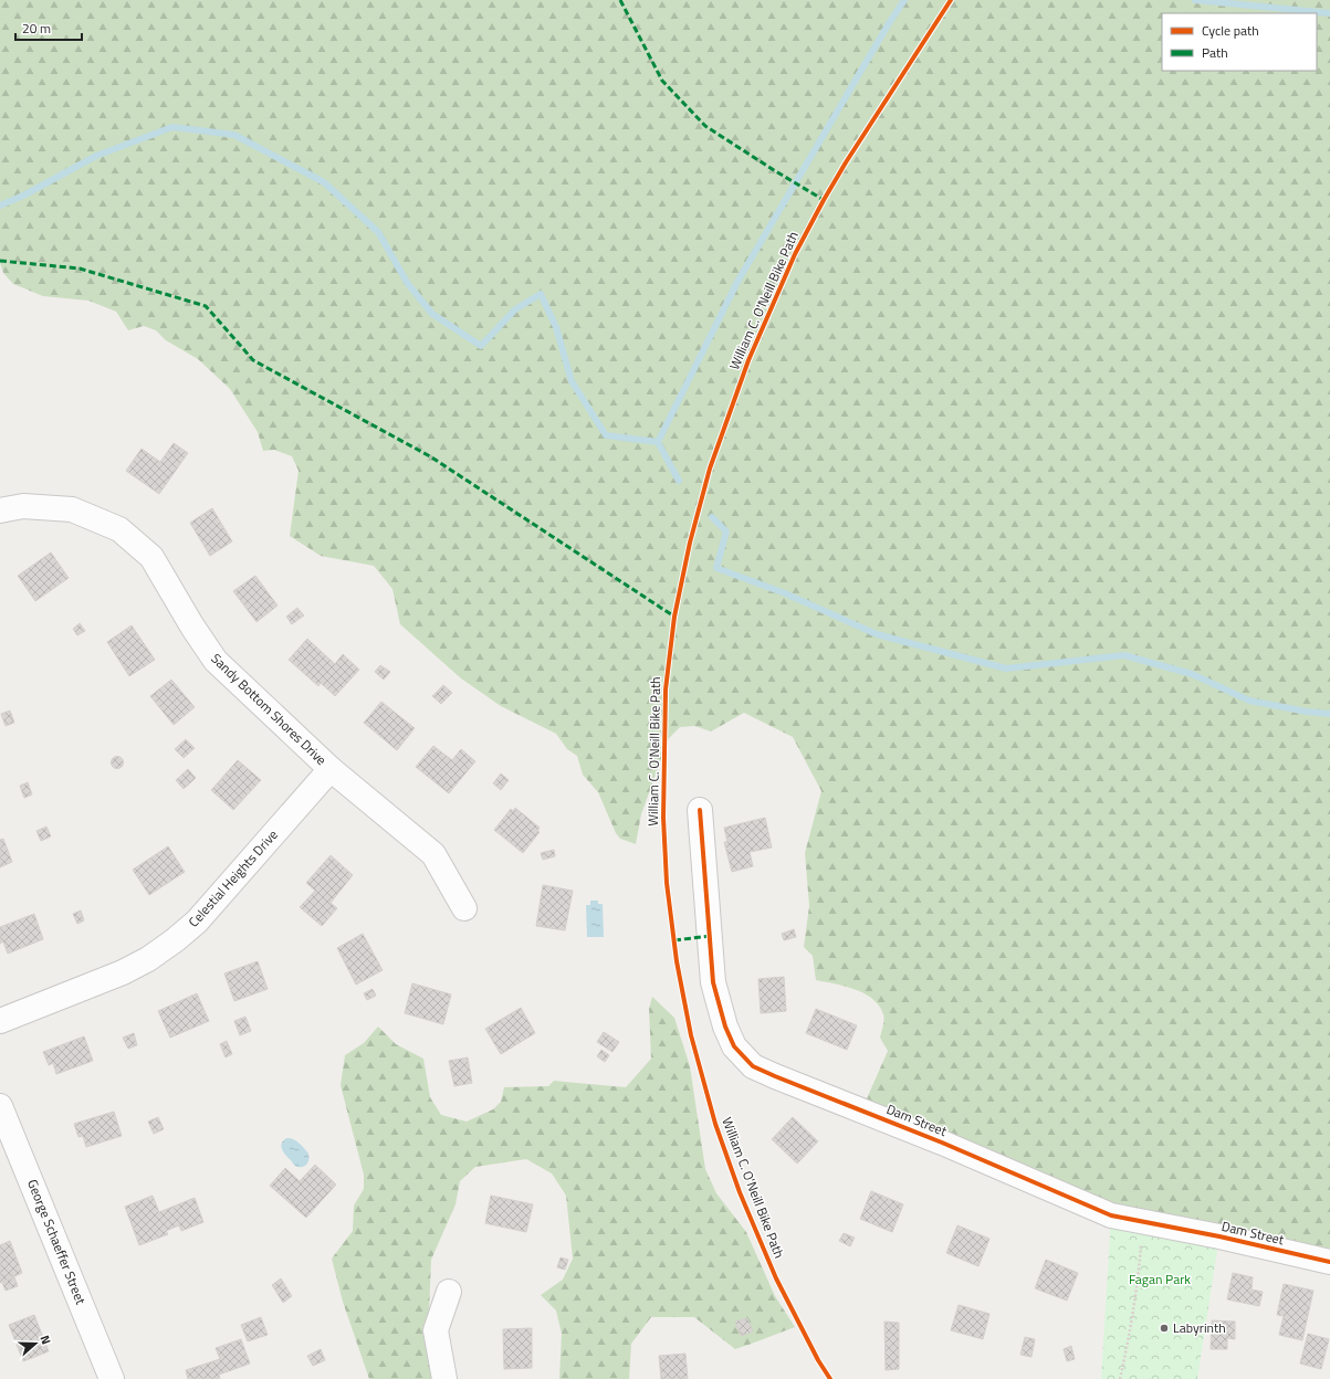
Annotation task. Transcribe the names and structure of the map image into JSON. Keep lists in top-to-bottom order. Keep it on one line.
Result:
{"streets":{"street":["Sandy Bottom Shores Drive","Celestial Heights Drive","Dam Street","George Schaeffer Street"],"cycle path":["William C. O'Neill Bike Path"]},"crossings":[["Sandy Bottom Shores Drive","Celestial Heights Drive"]],"parks":["Fagan Park"],"places":["Labyrinth"],"legend":["Cycle path","Path"],"scale_bar":"20 m","north":"right"}
